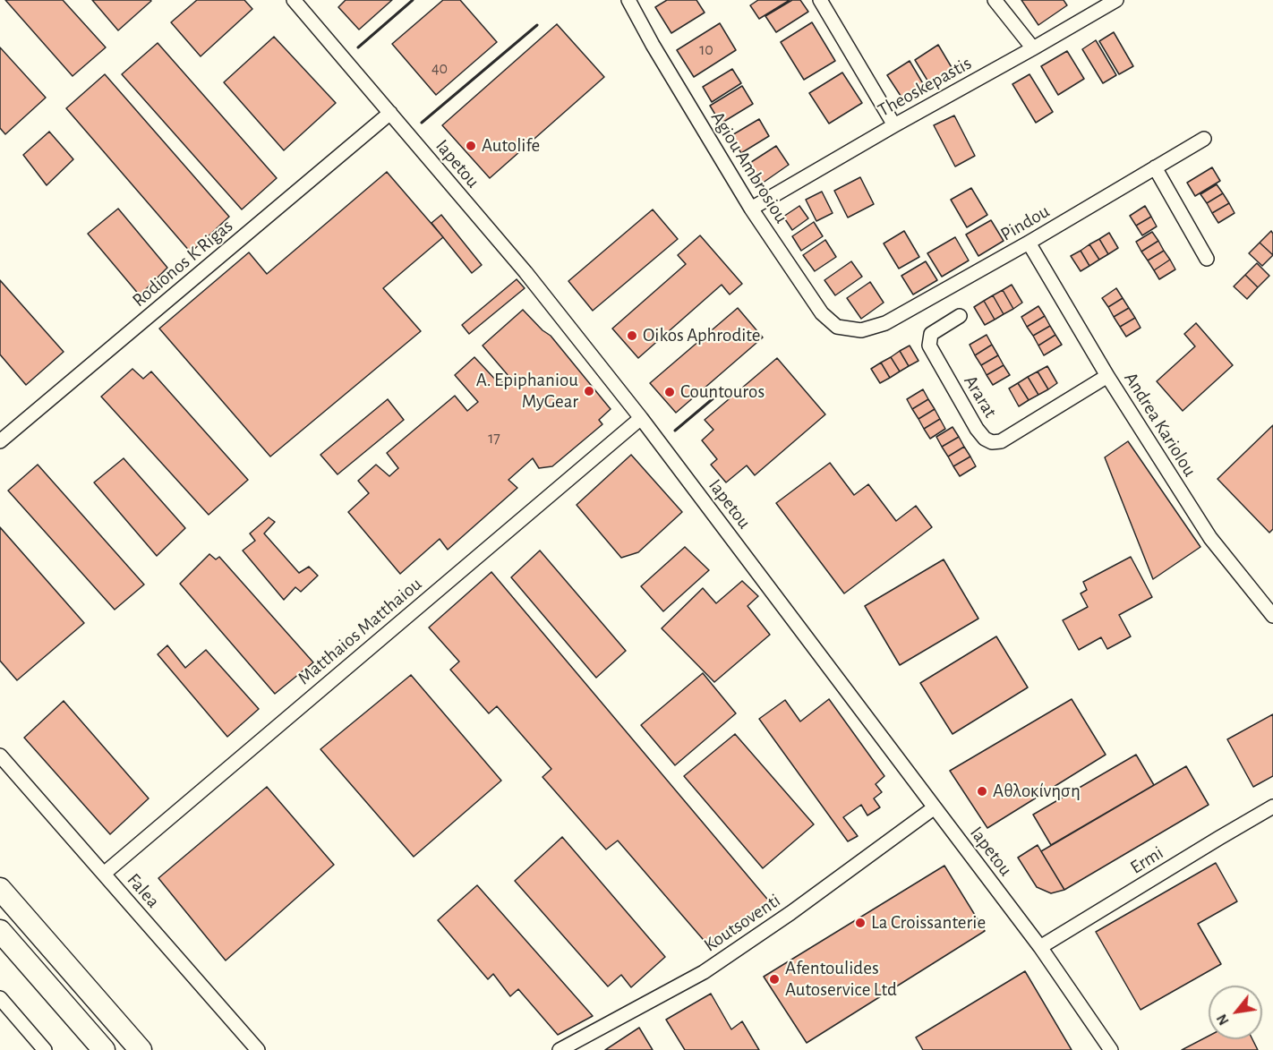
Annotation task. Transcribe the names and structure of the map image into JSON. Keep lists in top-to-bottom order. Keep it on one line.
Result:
{"streets":{"street":["Theoskepastis","Iapetou","Agiou Ambrosiou","Pindou","Rodionos K Rigas","Ararat","Andrea Kariolou","Matthaios Matthaiou","Ermi","Falea","Koutsoventi"]},"crossings":[["Theoskepastis","Agiou Ambrosiou"],["Iapetou","Rodionos K Rigas"],["Iapetou","Matthaios Matthaiou"],["Iapetou","Ermi"],["Iapetou","Koutsoventi"],["Agiou Ambrosiou","Pindou"],["Pindou","Andrea Kariolou"],["Ararat","Andrea Kariolou"],["Matthaios Matthaiou","Falea"]],"places":["Autolife","Oikos Aphrodite","A. Epiphaniou MyGear","Countouros","Αθλοκίνηση","La Croissanterie","Afentoulides Autoservice Ltd"],"house_numbers":["10","40","17"],"north":"bottom left"}
